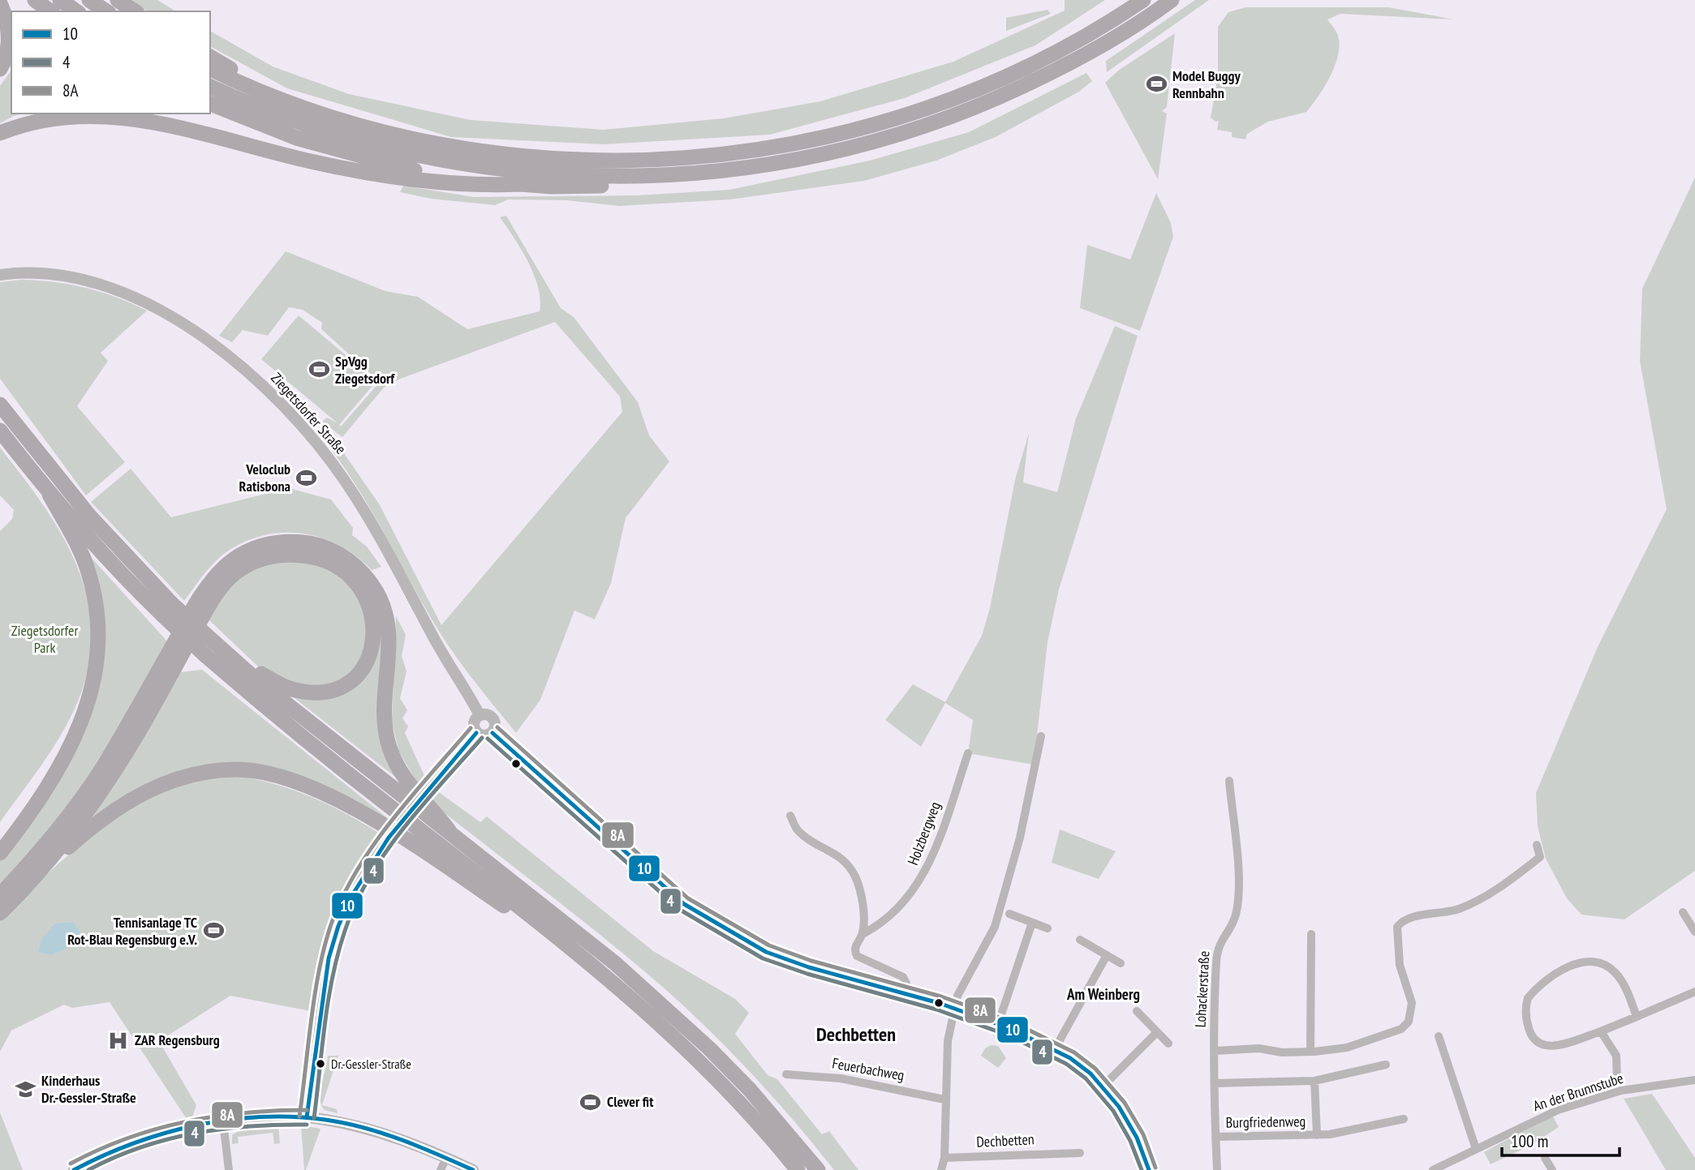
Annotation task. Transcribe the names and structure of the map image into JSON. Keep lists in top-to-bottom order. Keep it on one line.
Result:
{"streets":{"street":["Ziegetsdorfer Straße","Holzbergweg","Lohackerstraße","Feuerbachweg","An der Brunnstube","Burgfriedenweg","Dechbetten"]},"crossings":[["Lohackerstraße","Burgfriedenweg"]],"districts":["Am Weinberg","Dechbetten"],"parks":["Ziegetsdorfer Park"],"places":{"sports":["Model Buggy Rennbahn","SpVgg Ziegetsdorf","Veloclub Ratisbona","Tennisanlage TC Rot-Blau Regensburg e.V.","Clever fit"],"hospital":["ZAR Regensburg"],"other":["Dr.-Gessler-Straße"],"school or university":["Kinderhaus Dr.-Gessler-Straße"]},"lines":["transit line 8A","transit line 10","transit line 4"],"legend":["10","4","8A"],"scale_bar":"100 m"}
